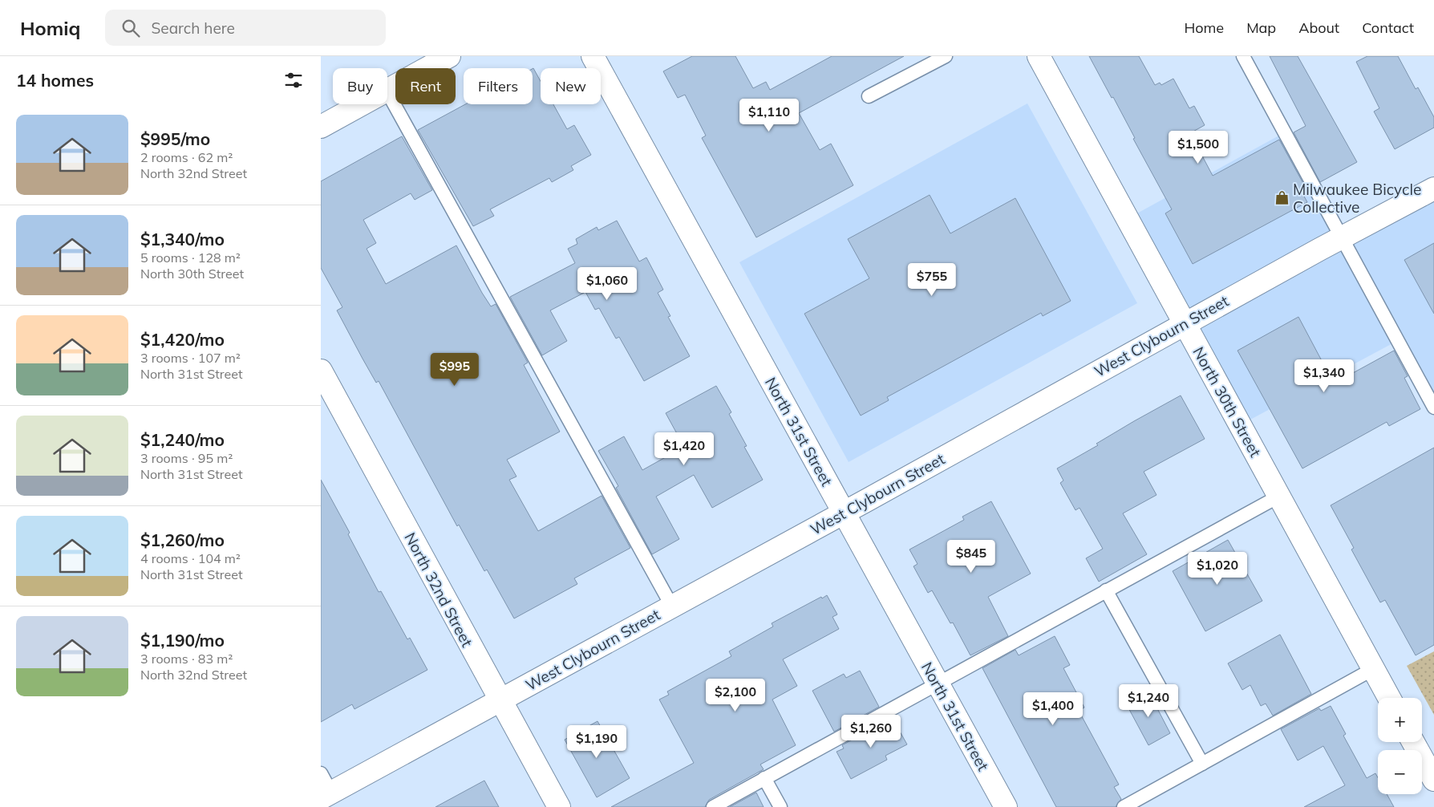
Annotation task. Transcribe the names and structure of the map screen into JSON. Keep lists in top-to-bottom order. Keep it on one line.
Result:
{"streets":{"street":["West Clybourn Street","North 30th Street","North 31st Street","North 32nd Street"]},"crossings":[["West Clybourn Street","North 30th Street"],["West Clybourn Street","North 31st Street"],["West Clybourn Street","North 32nd Street"]],"places":{"shop":["Milwaukee Bicycle Collective"]},"page":{"header":"Homiq","search":"Search here","nav":["Home","Map","About","Contact"],"heading":"14 homes","chip":["Buy","Rent","Filters","New"],"price":["$1,110","$1,500","$755","$1,060","$995","$1,340","$1,420","$845","$1,020","$2,100","$1,240","$1,400","$1,260","$1,190"],"list":[{"name":"$995/mo","note":"2 rooms · 62 m² · North 32nd Street"},{"name":"$1,340/mo","note":"5 rooms · 128 m² · North 30th Street"},{"name":"$1,420/mo","note":"3 rooms · 107 m² · North 31st Street"},{"name":"$1,240/mo","note":"3 rooms · 95 m² · North 31st Street"},{"name":"$1,260/mo","note":"4 rooms · 104 m² · North 31st Street"},{"name":"$1,190/mo","note":"3 rooms · 83 m² · North 32nd Street"}],"map_buttons":["+","−"]}}
